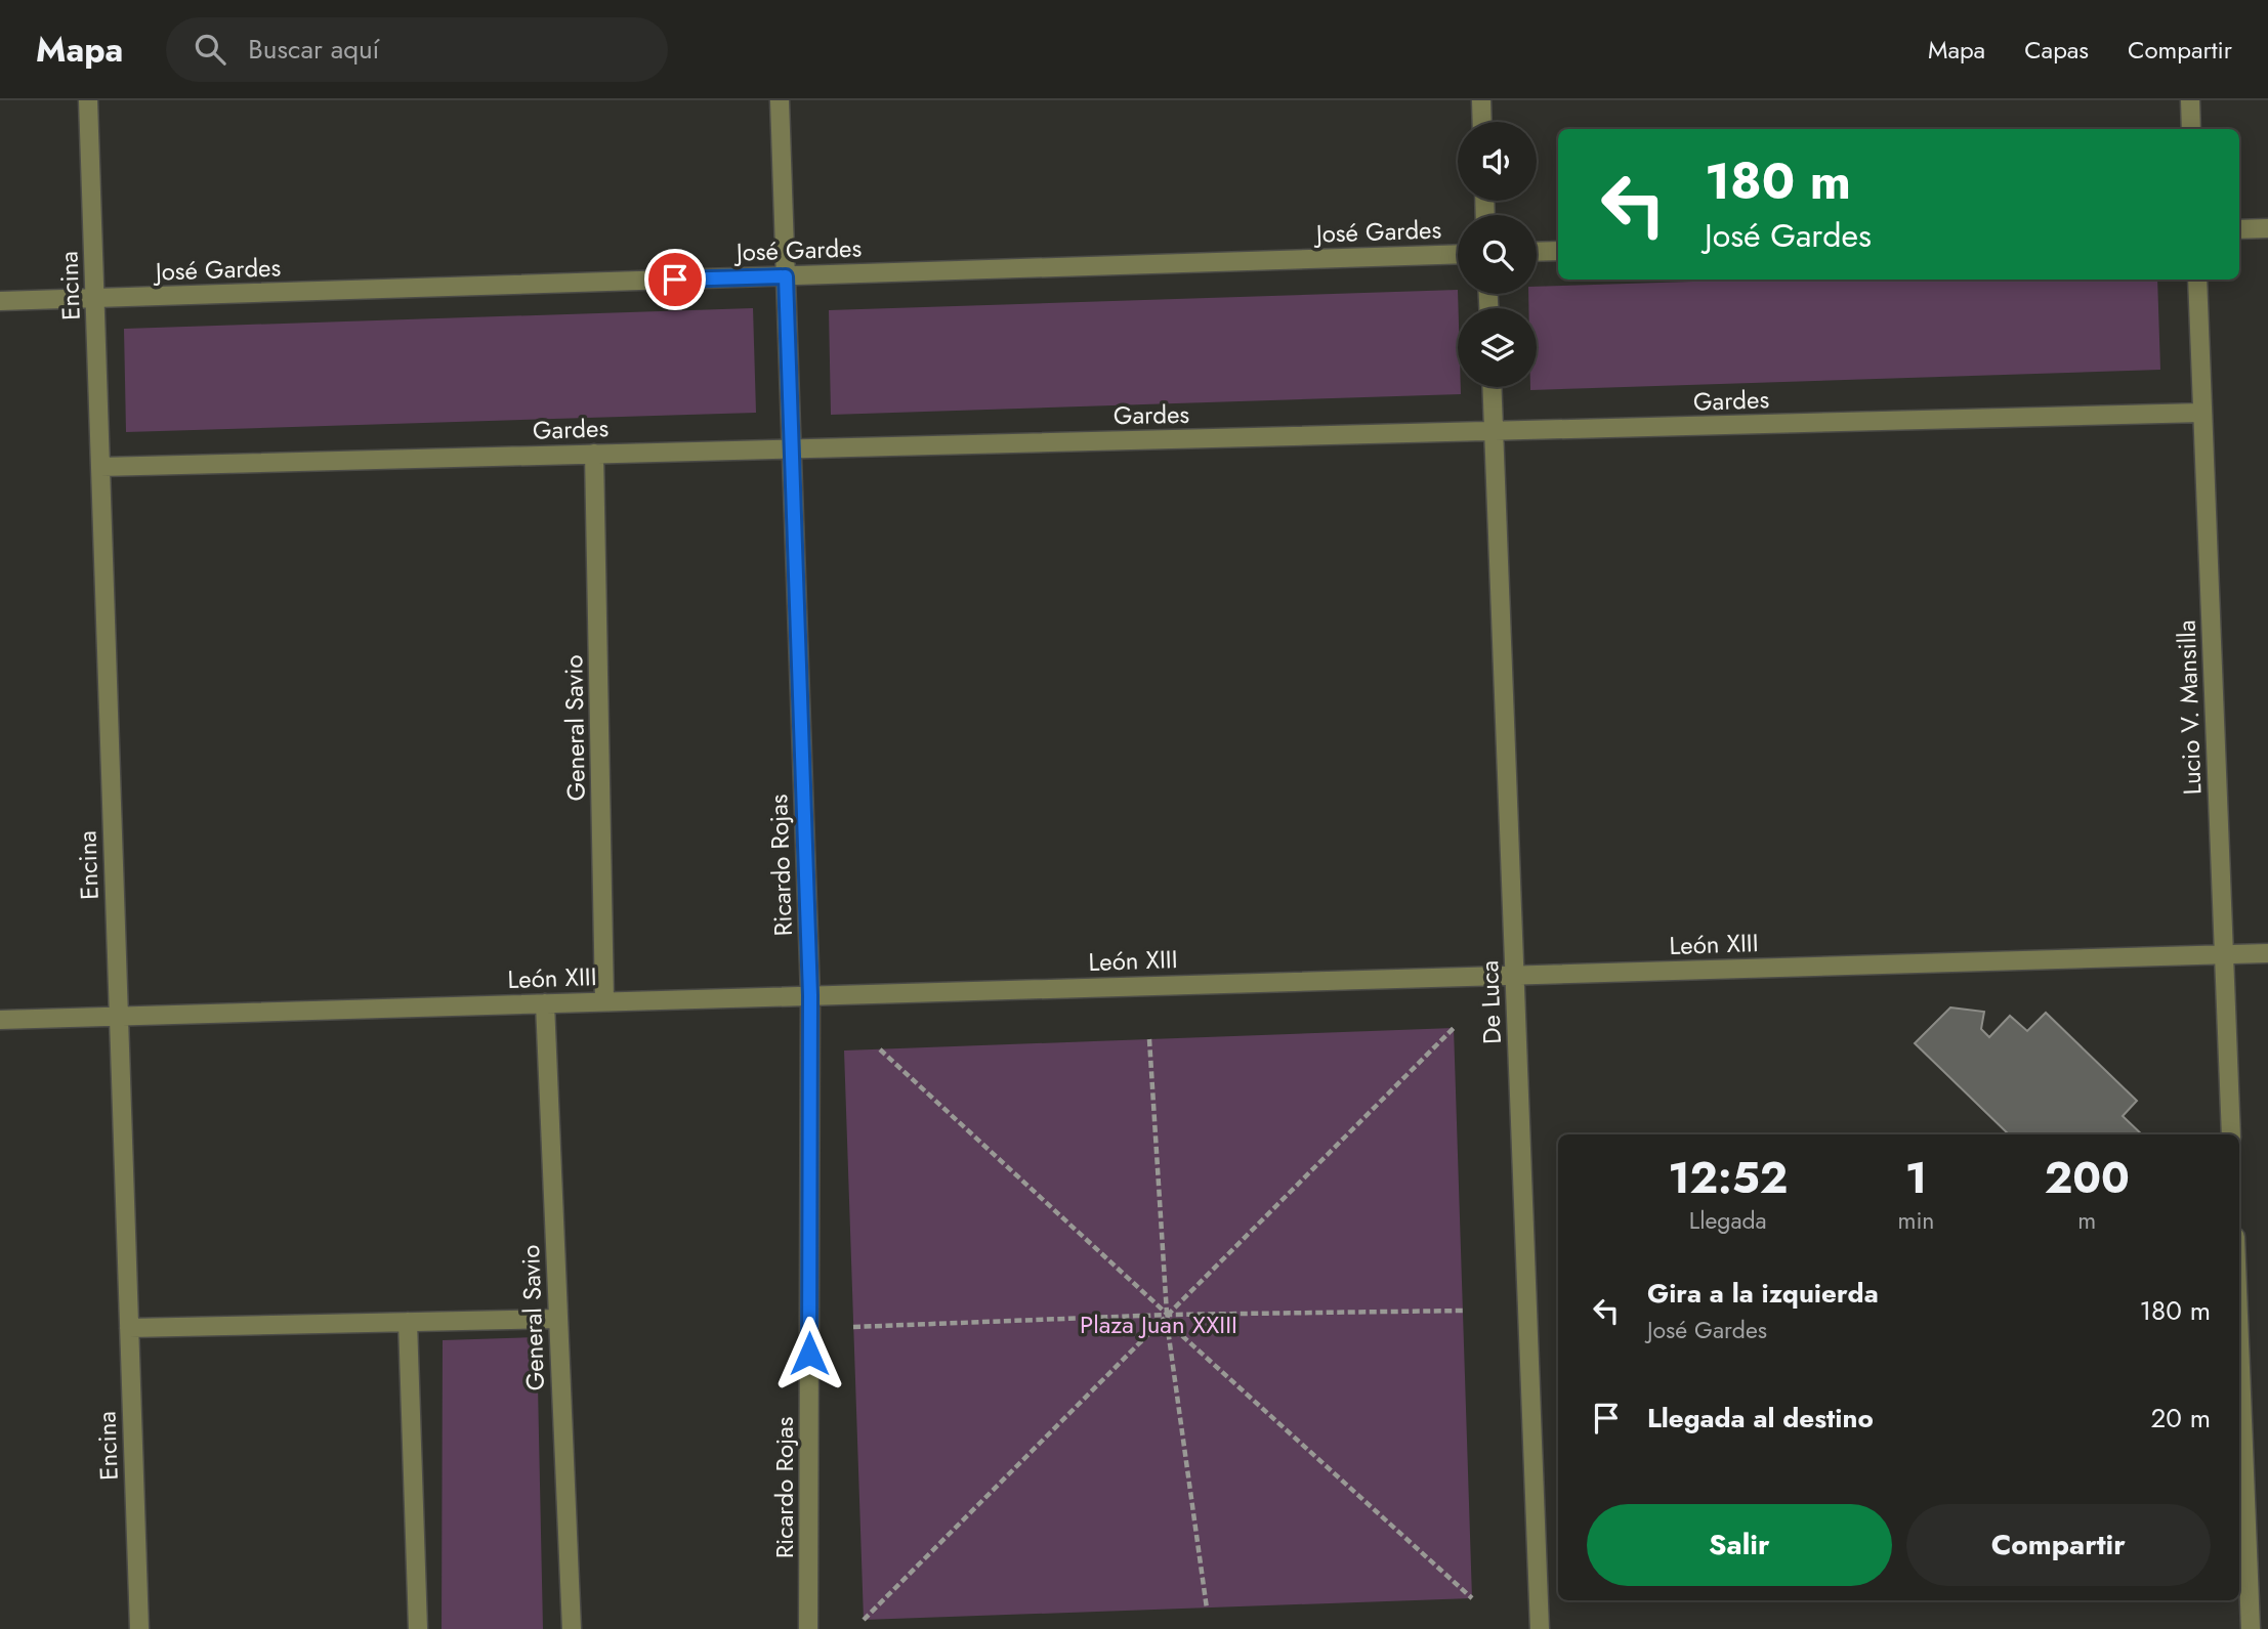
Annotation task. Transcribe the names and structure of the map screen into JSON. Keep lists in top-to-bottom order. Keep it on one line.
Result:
{"streets":{"street":["José Gardes","Encina","Gardes","Lucio V. Mansilla","General Savio","Ricardo Rojas","León XIII","De Luca"]},"crossings":[["José Gardes","Encina"],["José Gardes","Ricardo Rojas"],["Encina","Gardes"],["Encina","León XIII"],["Gardes","Lucio V. Mansilla"],["Gardes","General Savio"],["Gardes","Ricardo Rojas"],["Gardes","De Luca"],["Lucio V. Mansilla","León XIII"],["General Savio","León XIII"],["Ricardo Rojas","León XIII"],["León XIII","De Luca"]],"parks":["Plaza Juan XXIII"],"page":{"header":"Mapa","search":"Buscar aquí","nav":["Mapa","Capas","Compartir"],"turn":["180 m","José Gardes"],"eta":["12:52","Llegada","1","min","200","m"],"list":[{"name":"Gira a la izquierda","note":"José Gardes","value":"180 m"},{"name":"Llegada al destino","value":"20 m"}],"buttons":["Salir","Compartir"]}}
